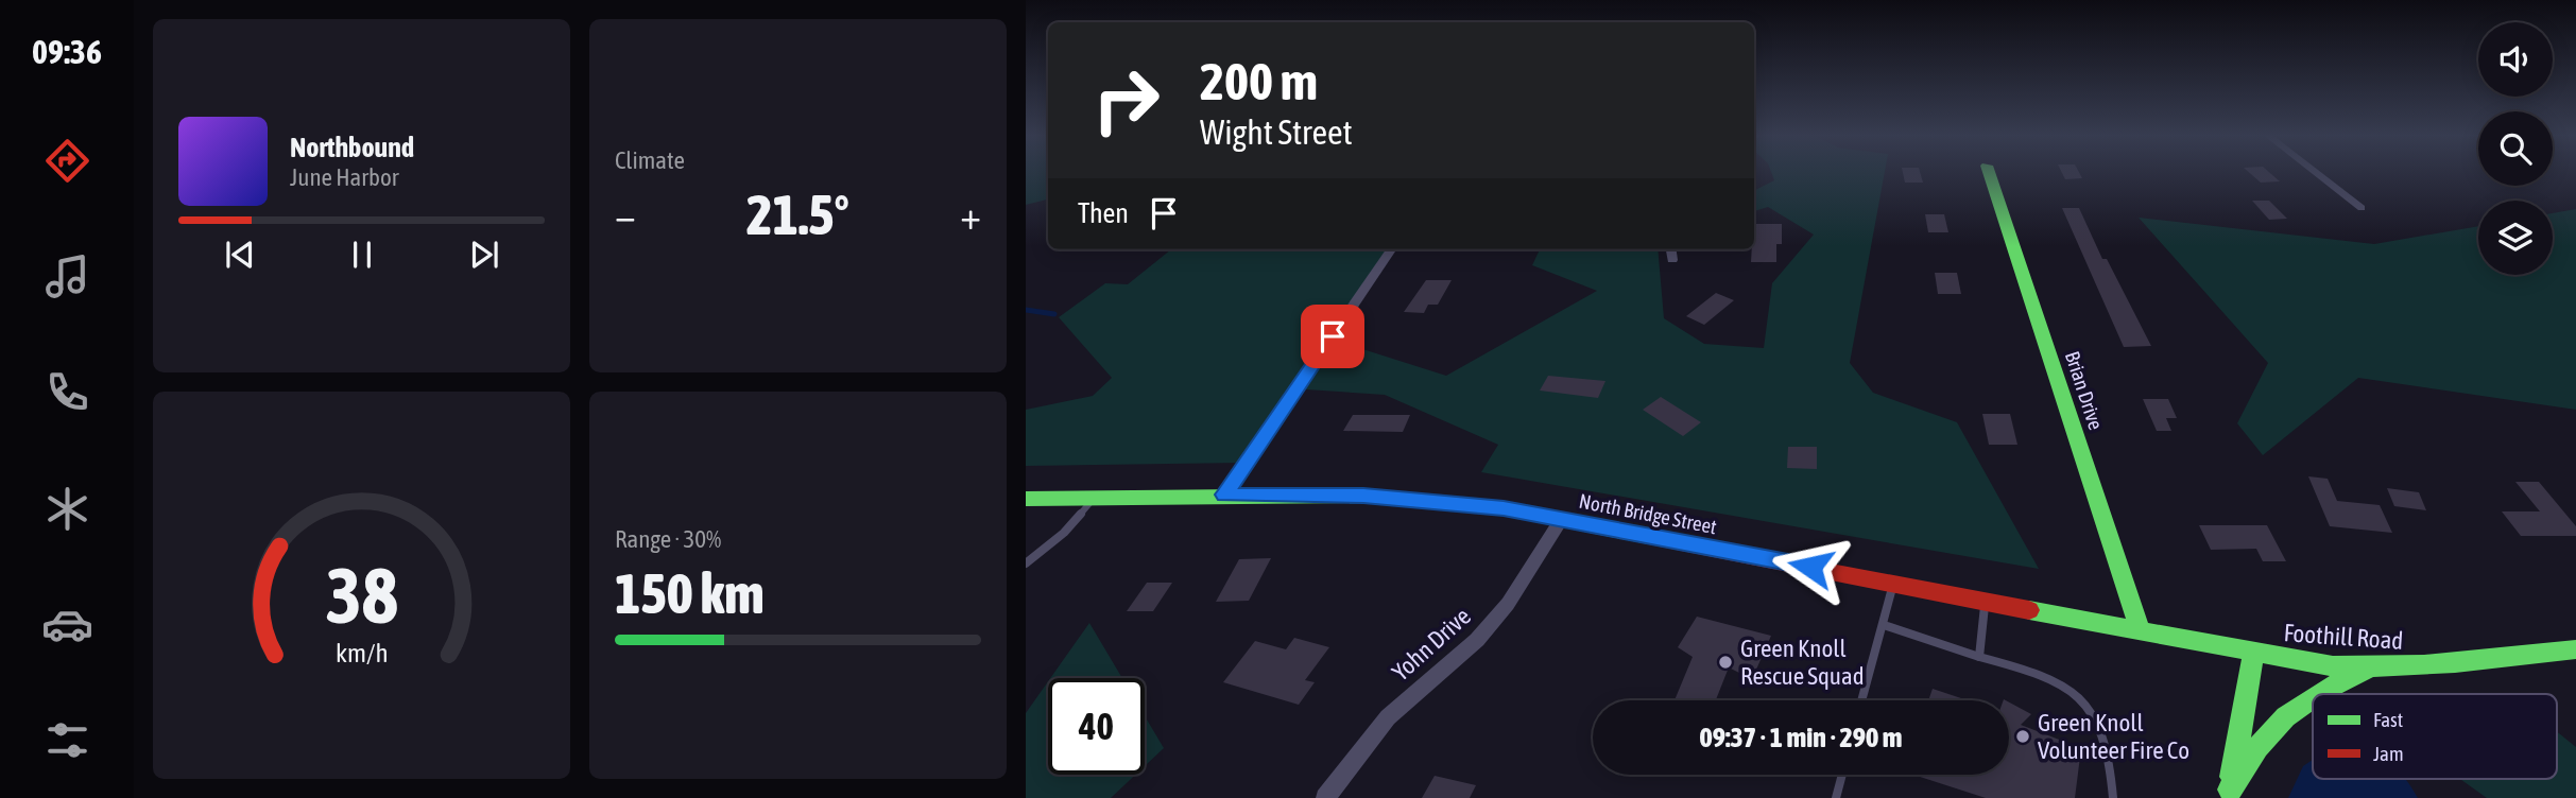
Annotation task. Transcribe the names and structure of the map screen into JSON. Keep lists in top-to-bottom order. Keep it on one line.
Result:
{"streets":{"street":["Brian Drive","North Bridge Street","Foothill Road","Yohn Drive"]},"crossings":[["Brian Drive","North Bridge Street"],["North Bridge Street","Foothill Road"],["North Bridge Street","Yohn Drive"]],"places":["Green Knoll Rescue Squad","Green Knoll Volunteer Fire Co"],"legend":["Fast","Jam"],"page":{"tabs":"09:36","tile":["Climate",["Range · 30%","150 km"]],"turn":["200 m","Wight Street"],"song":["Northbound","June Harbor"],"then":"Then","heat":["−","21.5°","+"],"limit":"40","trip":"09:37 · 1 min · 290 m","gauge":["38","km/h"]}}
